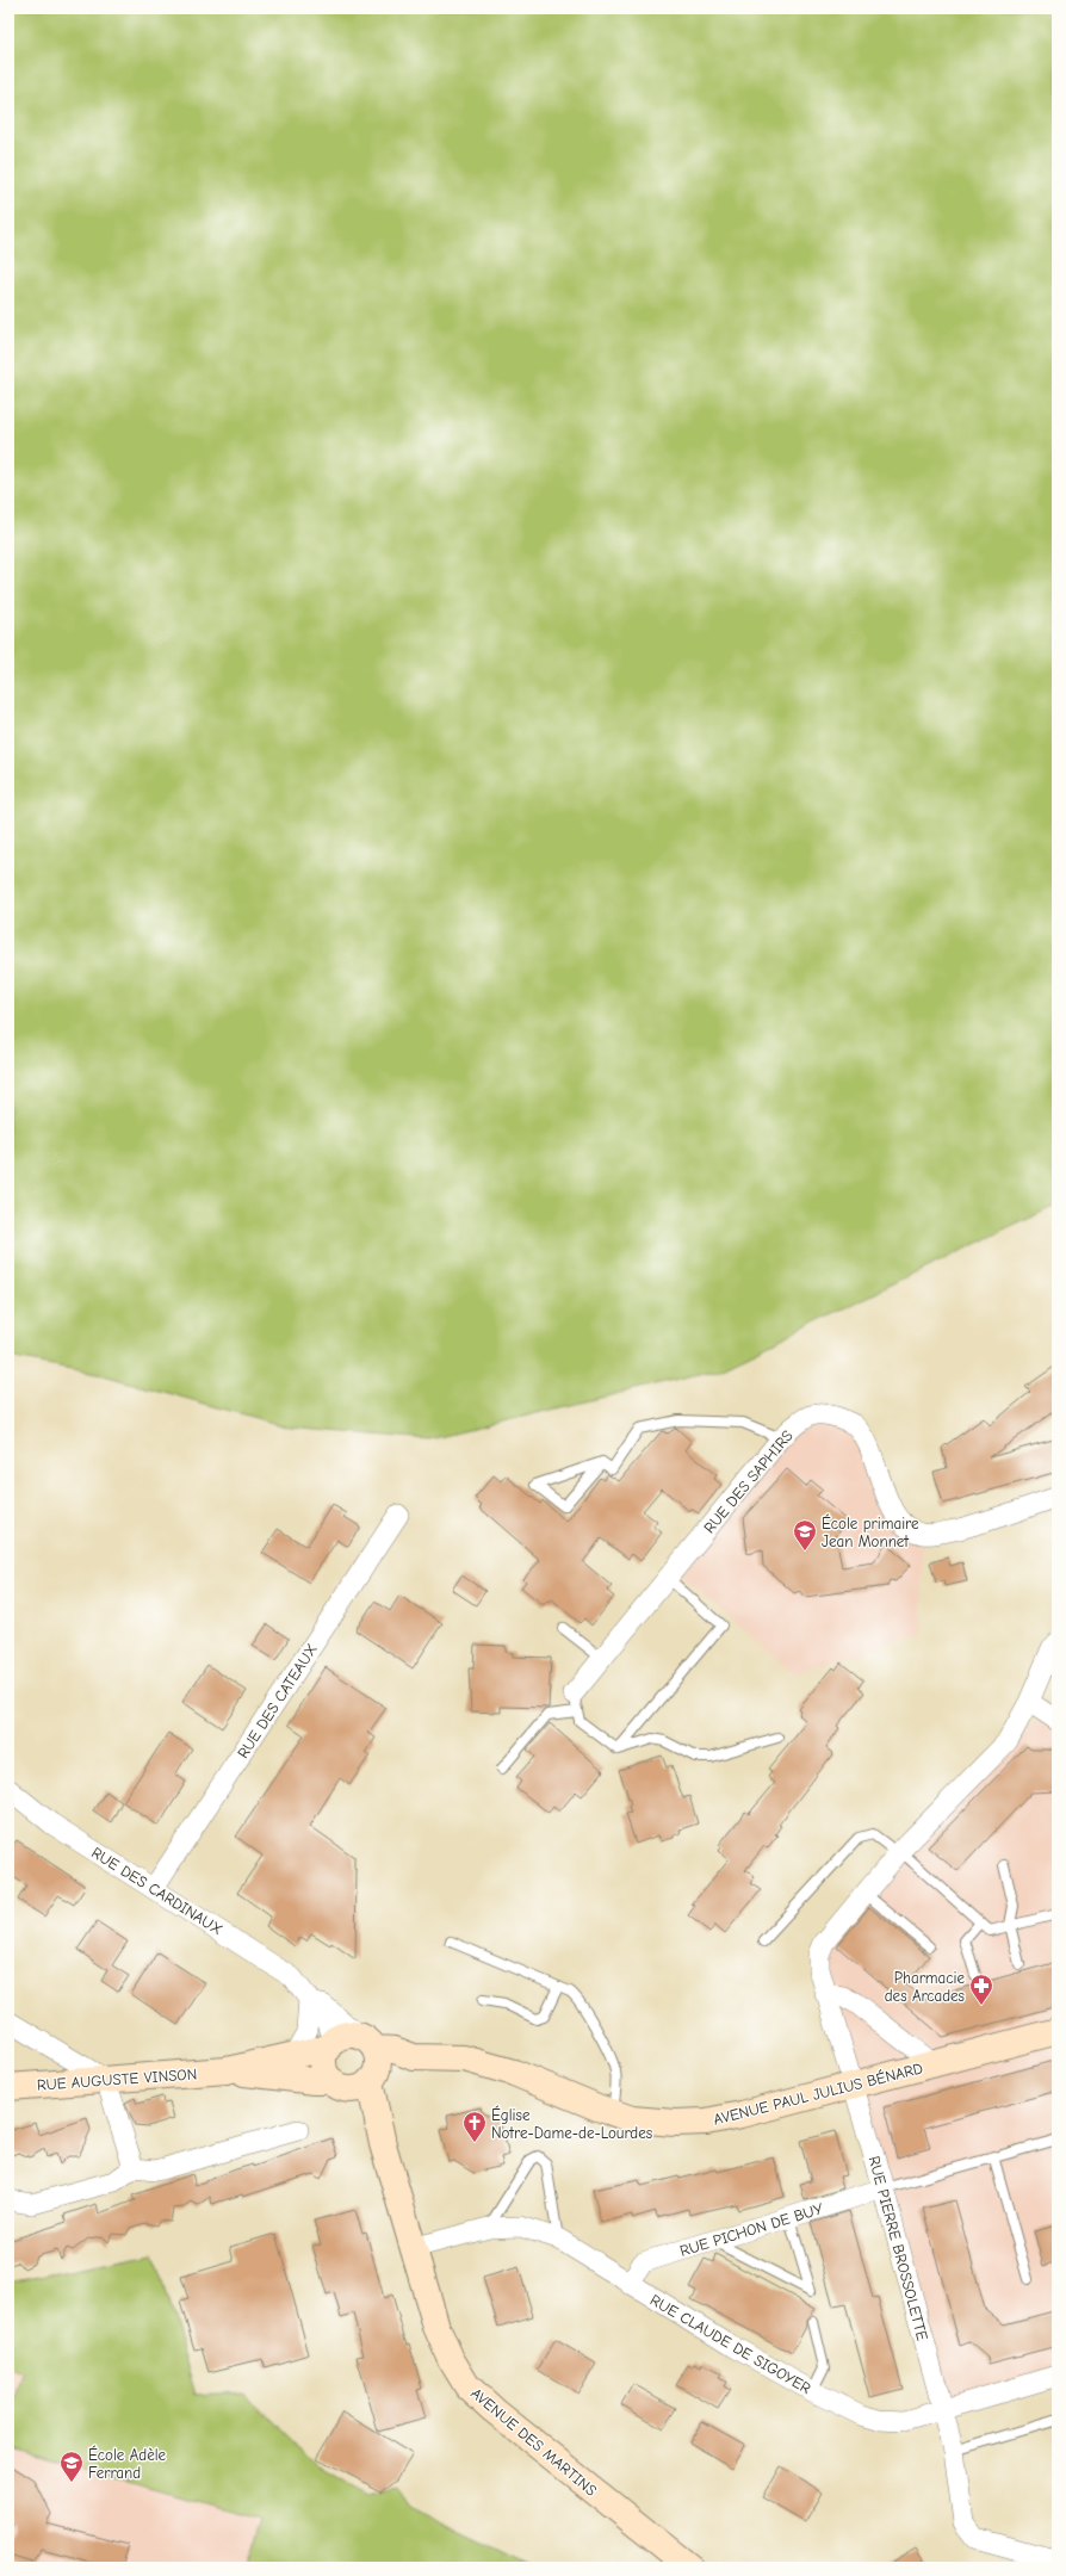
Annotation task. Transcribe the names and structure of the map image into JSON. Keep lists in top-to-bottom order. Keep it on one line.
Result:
{"streets":{"main road":["RUE AUGUSTE VINSON","AVENUE PAUL JULIUS BÉNARD","AVENUE DES MARTINS"],"street":["RUE DES SAPHIRS","RUE DES CATEAUX","RUE DES CARDINAUX","RUE PICHON DE BUY","RUE PIERRE BROSSOLETTE","RUE CLAUDE DE SIGOYER"]},"crossings":[["RUE DES CATEAUX","RUE DES CARDINAUX"],["RUE DES CARDINAUX","AVENUE PAUL JULIUS BÉNARD"],["RUE DES CARDINAUX","AVENUE DES MARTINS"],["RUE AUGUSTE VINSON","AVENUE PAUL JULIUS BÉNARD"],["AVENUE PAUL JULIUS BÉNARD","RUE PIERRE BROSSOLETTE"],["AVENUE PAUL JULIUS BÉNARD","AVENUE DES MARTINS"],["RUE PICHON DE BUY","RUE PIERRE BROSSOLETTE"],["RUE PICHON DE BUY","RUE CLAUDE DE SIGOYER"],["RUE PIERRE BROSSOLETTE","RUE CLAUDE DE SIGOYER"],["RUE CLAUDE DE SIGOYER","AVENUE DES MARTINS"]],"places":{"school or university":["École primaire Jean Monnet","École Adèle Ferrand"],"pharmacy":["Pharmacie des Arcades"],"church":["Église Notre-Dame-de-Lourdes"]}}
